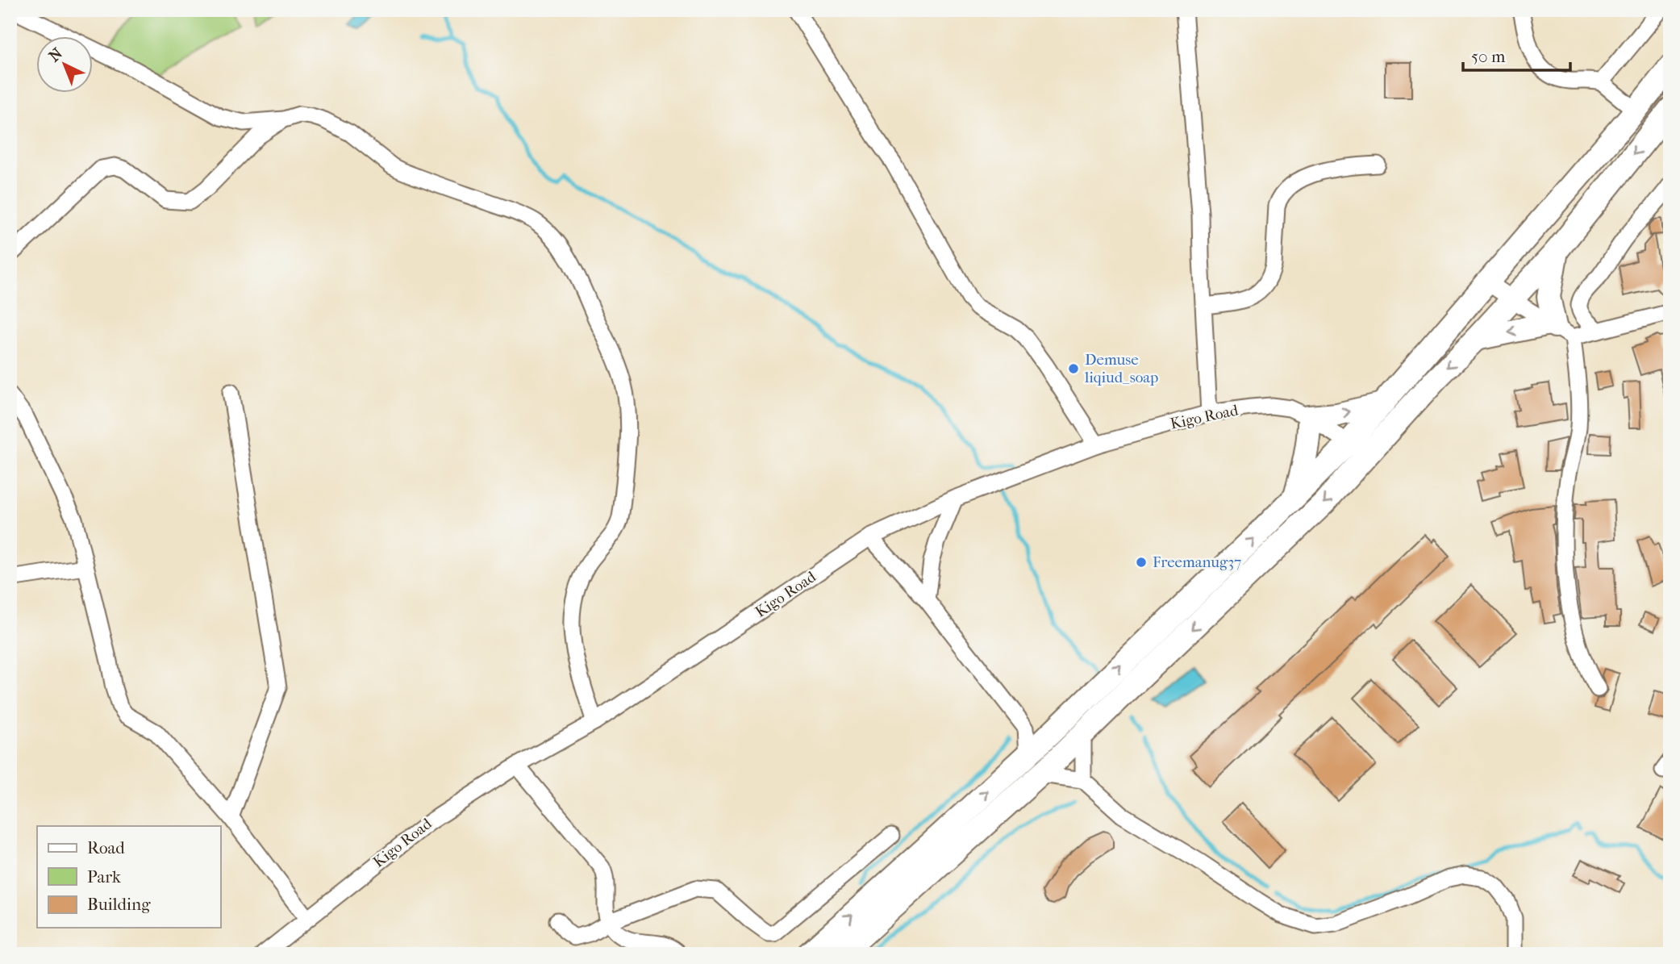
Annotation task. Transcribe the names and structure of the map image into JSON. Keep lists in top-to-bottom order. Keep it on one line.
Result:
{"streets":{"street":["Kigo Road"]},"places":["Demuse liqiud_soap","Freemanug37"],"legend":["Road","Park","Building"],"scale_bar":"50 m","north":"top left"}
